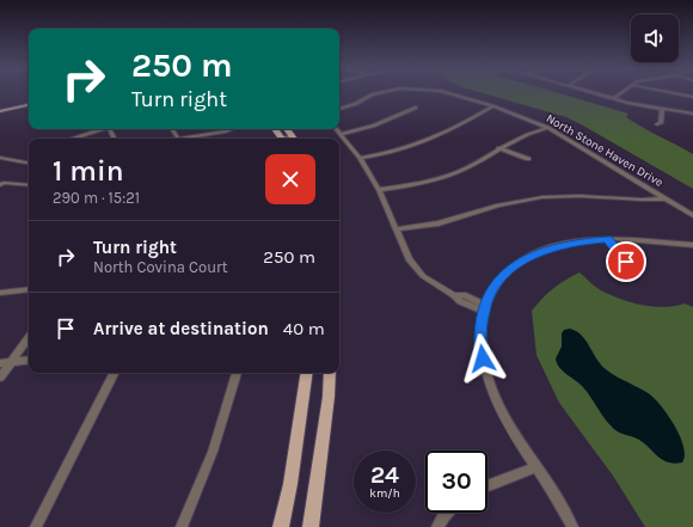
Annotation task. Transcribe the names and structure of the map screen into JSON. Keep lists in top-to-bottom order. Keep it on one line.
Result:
{"streets":{"street":["North Stone Haven Drive"]},"page":{"turn":["250 m","Turn right"],"heading":["1 min","290 m · 15:21"],"list":[{"name":"Turn right","note":"North Covina Court","value":"250 m"},{"name":"Arrive at destination","value":"40 m"}],"speed":"24 km/h","limit":"30"}}
